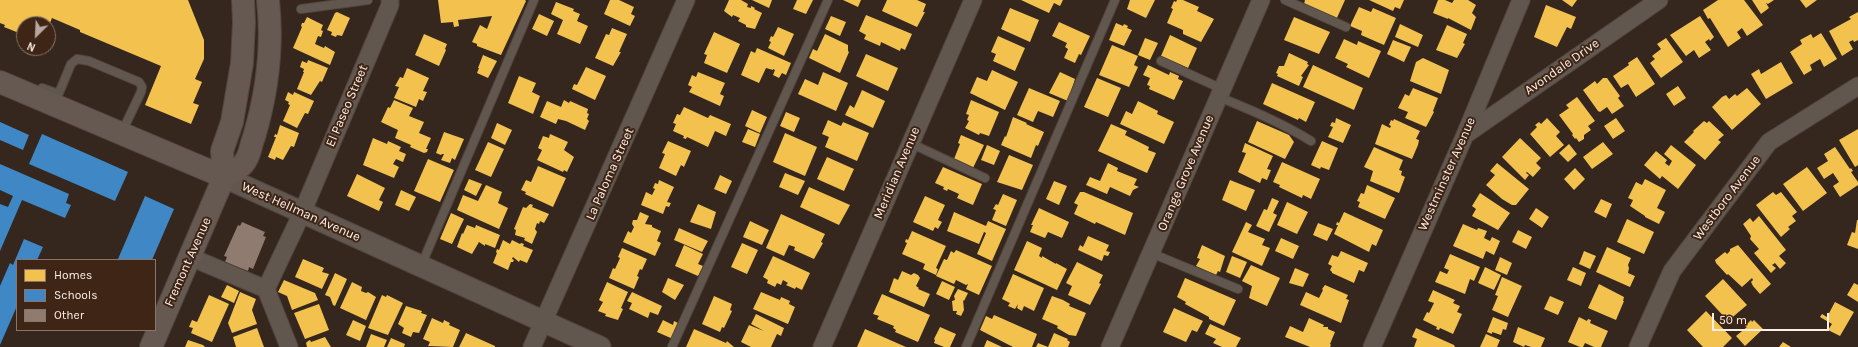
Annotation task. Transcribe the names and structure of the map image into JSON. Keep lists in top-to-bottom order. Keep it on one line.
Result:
{"streets":{"main road":["West Hellman Avenue","Fremont Avenue"],"street":["Avondale Drive","El Paseo Street","Meridian Avenue","Orange Grove Avenue","La Paloma Street","Westminster Avenue","Westboro Avenue"]},"crossings":[["Avondale Drive","Westminster Avenue"],["El Paseo Street","West Hellman Avenue"],["La Paloma Street","West Hellman Avenue"],["West Hellman Avenue","Fremont Avenue"]],"legend":["Homes","Schools","Other"],"scale_bar":"50 m","north":"bottom left"}
